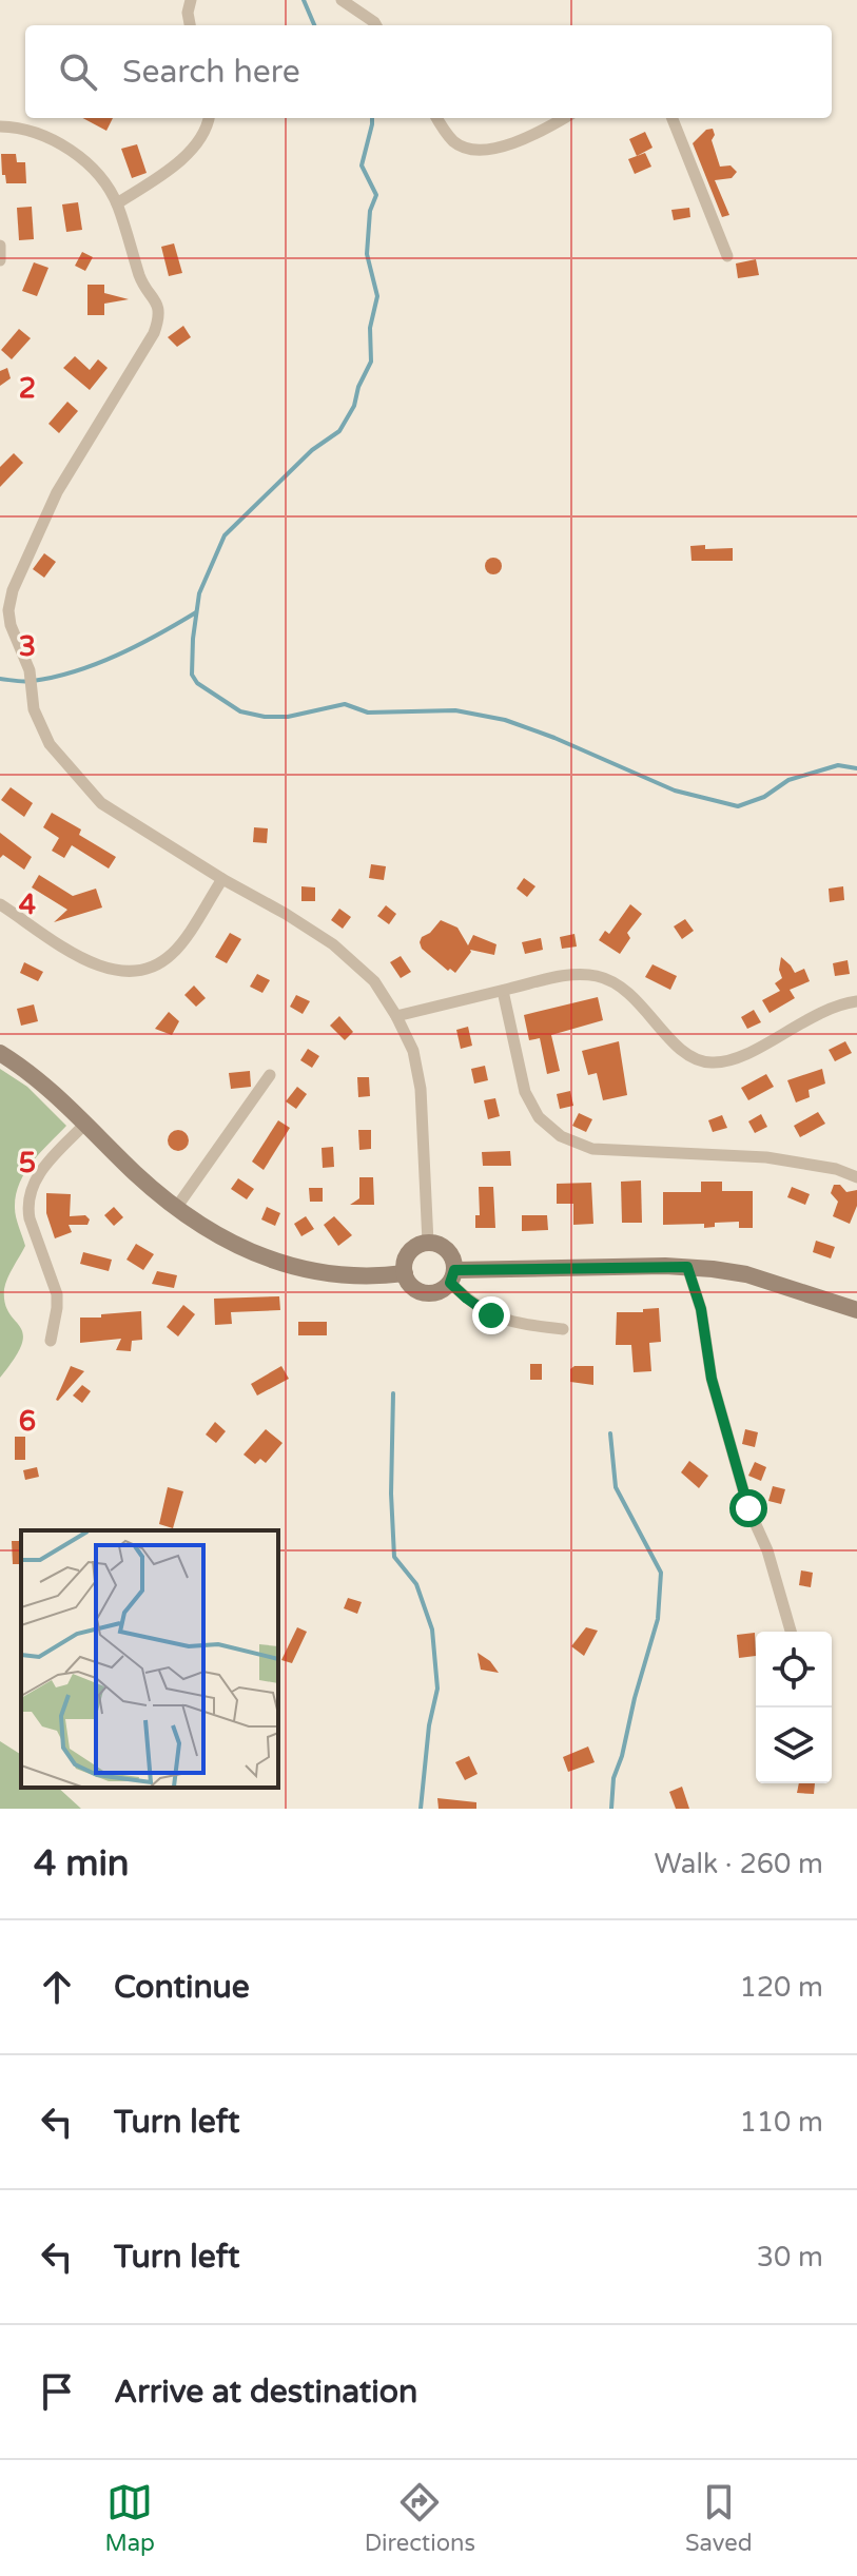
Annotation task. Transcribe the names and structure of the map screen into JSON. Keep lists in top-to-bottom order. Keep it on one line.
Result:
{"page":{"search":"Search here","heading":["4 min","Walk · 260 m"],"list":[["Continue","120 m"],["Turn left","110 m"],["Turn left","30 m"],"Arrive at destination"],"nav":["Map","Directions","Saved"]},"grid":{"rows":["2","3","4","5","6"]}}
